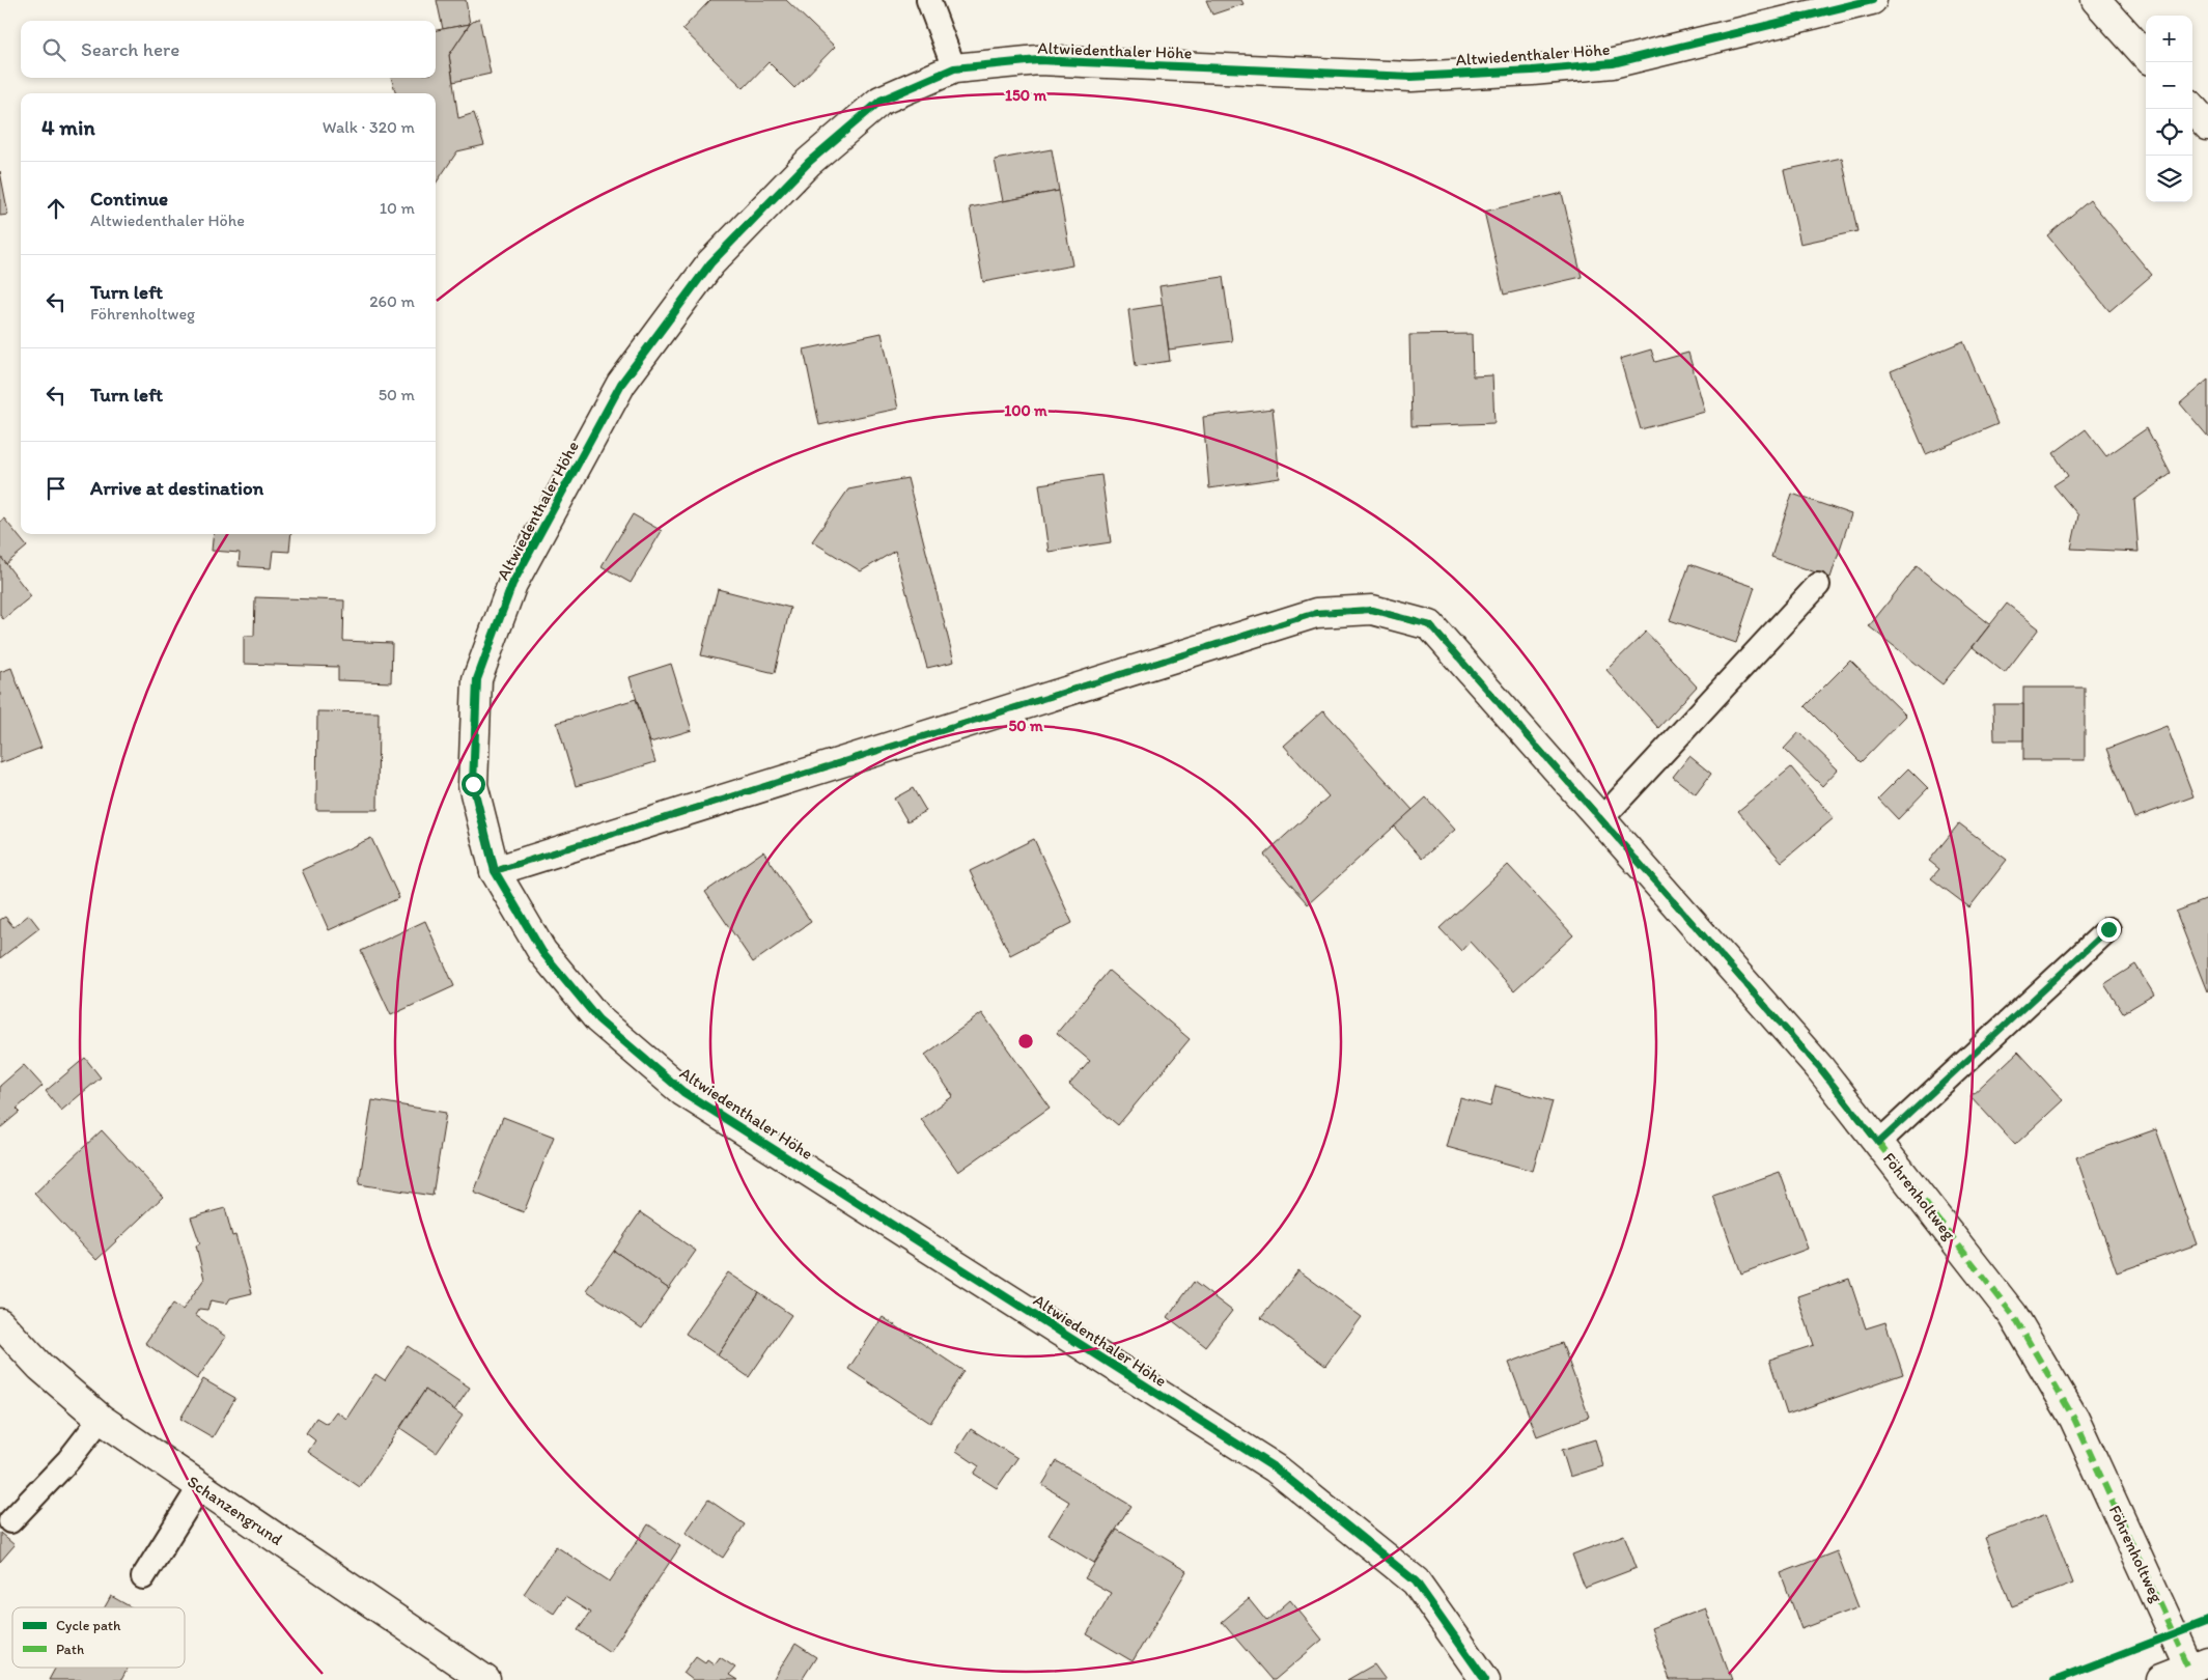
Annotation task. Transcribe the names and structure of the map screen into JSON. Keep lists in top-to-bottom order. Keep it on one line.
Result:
{"streets":{"street":["Altwiedenthaler Höhe","Föhrenholtweg","Schanzengrund"]},"crossings":[["Altwiedenthaler Höhe","Föhrenholtweg"]],"legend":["Cycle path","Path"],"page":{"map_buttons":["+","−"],"search":"Search here","heading":["4 min","Walk · 320 m"],"list":[["Continue","Altwiedenthaler Höhe","10 m"],["Turn left","Föhrenholtweg","260 m"],["Turn left","50 m"],"Arrive at destination"]},"rings":["150 m","100 m","50 m"]}
